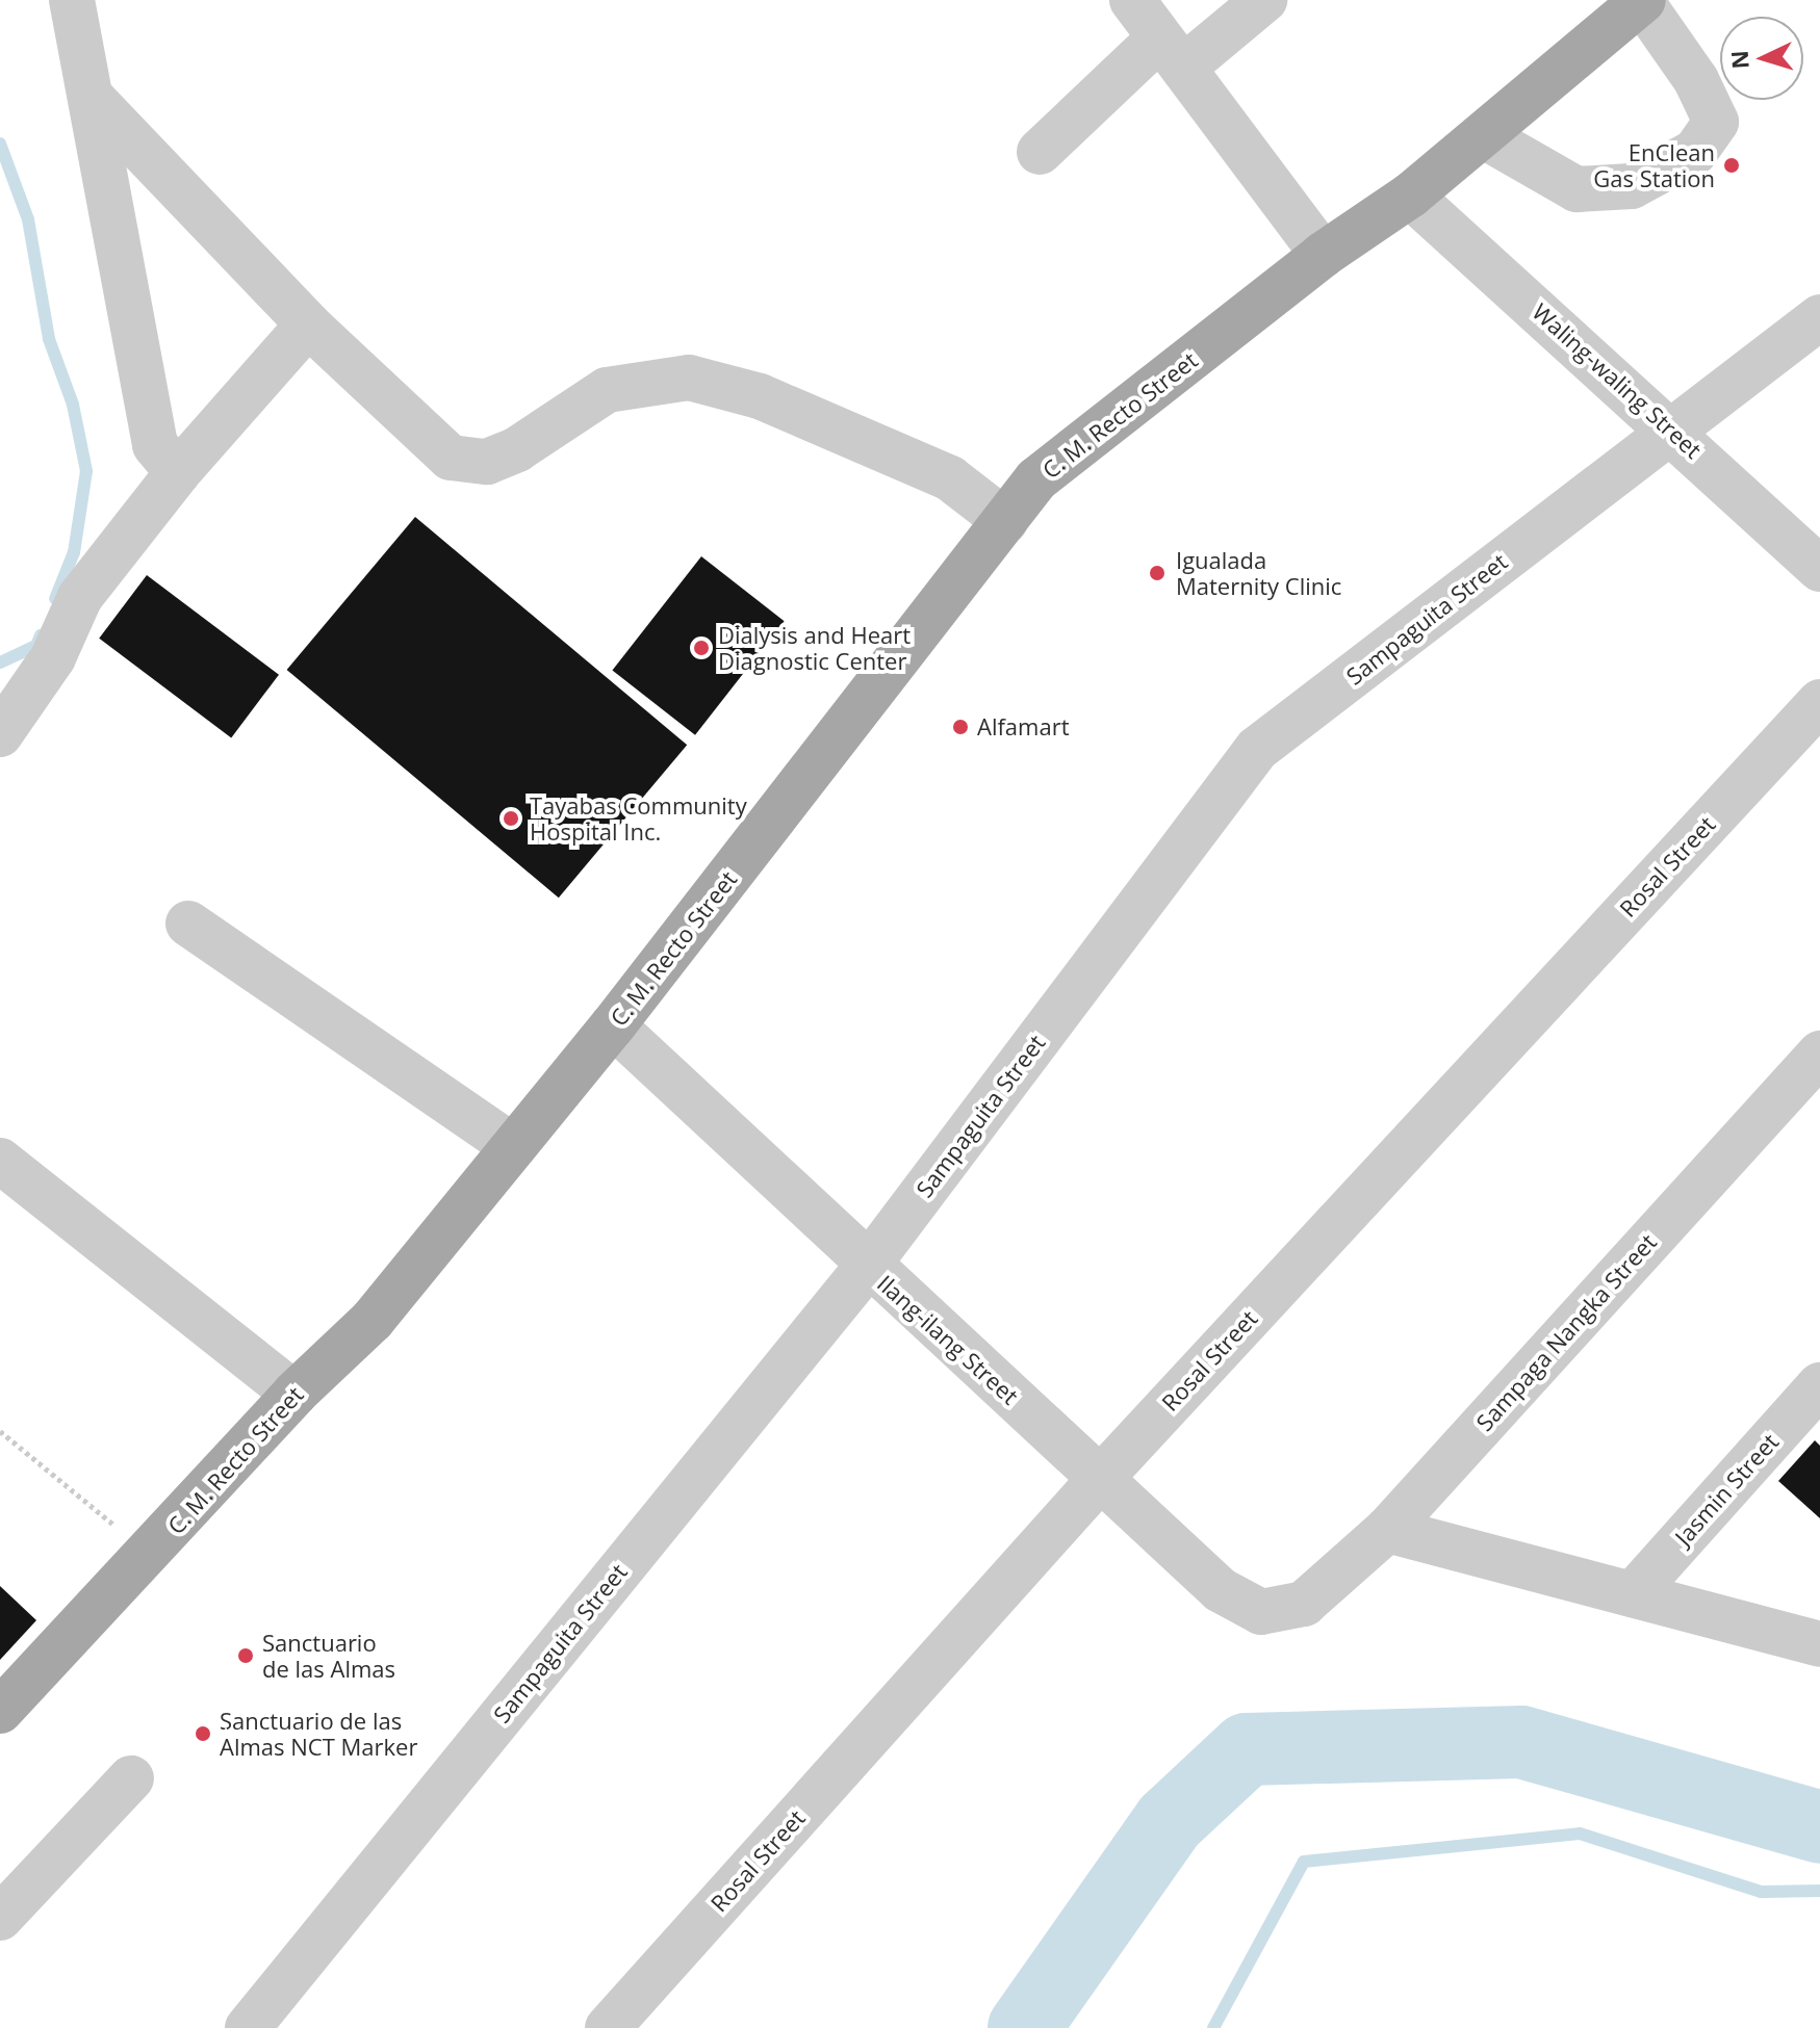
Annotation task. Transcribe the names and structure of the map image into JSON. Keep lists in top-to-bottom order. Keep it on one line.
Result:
{"streets":{"main road":["C. M. Recto Street"],"street":["Waling-waling Street","Sampaguita Street","Rosal Street","Sampaga Nangka Street","Ilang-ilang Street","Jasmin Street"]},"crossings":[["Waling-waling Street","C. M. Recto Street"],["Waling-waling Street","Sampaguita Street"],["C. M. Recto Street","Ilang-ilang Street"],["Sampaguita Street","Ilang-ilang Street"],["Rosal Street","Ilang-ilang Street"],["Sampaga Nangka Street","Ilang-ilang Street"]],"places":["EnClean Gas Station","Igualada Maternity Clinic","Dialysis and Heart Diagnostic Center","Alfamart","Tayabas Community Hospital Inc.","Sanctuario de las Almas","Sanctuario de las Almas NCT Marker"],"north":"left"}
